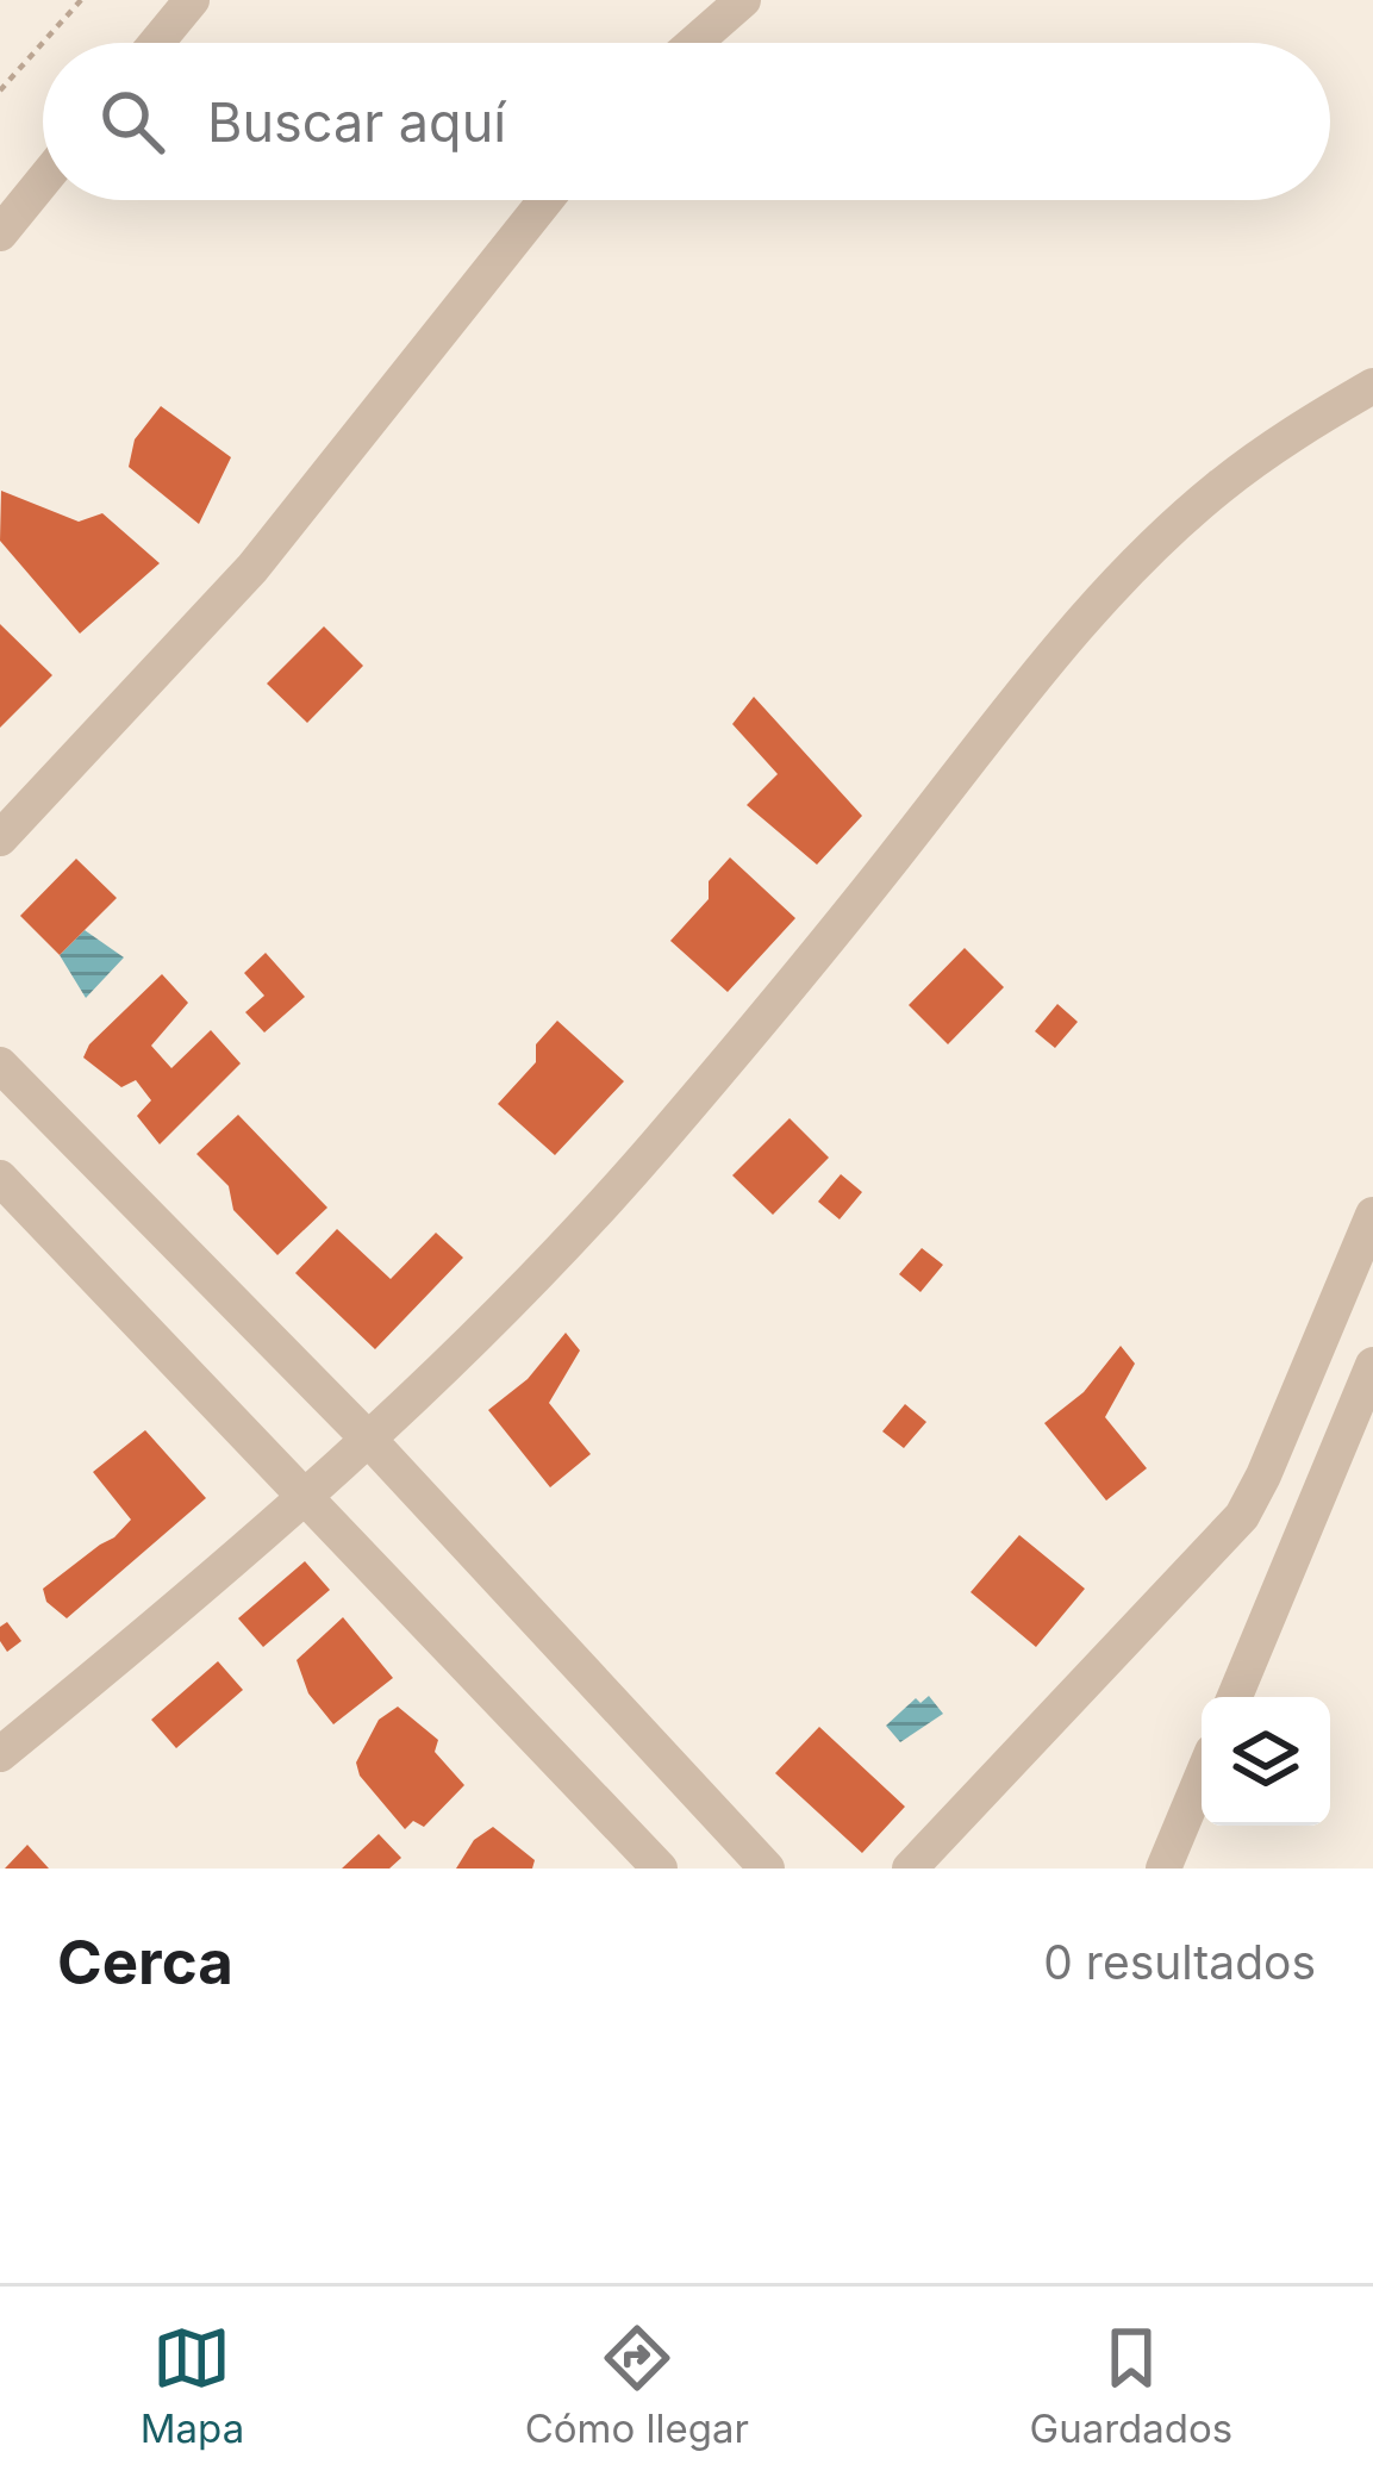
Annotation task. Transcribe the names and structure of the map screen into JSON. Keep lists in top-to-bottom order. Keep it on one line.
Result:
{"page":{"search":"Buscar aquí","heading":["Cerca","0 resultados"],"nav":["Mapa","Cómo llegar","Guardados"]}}
